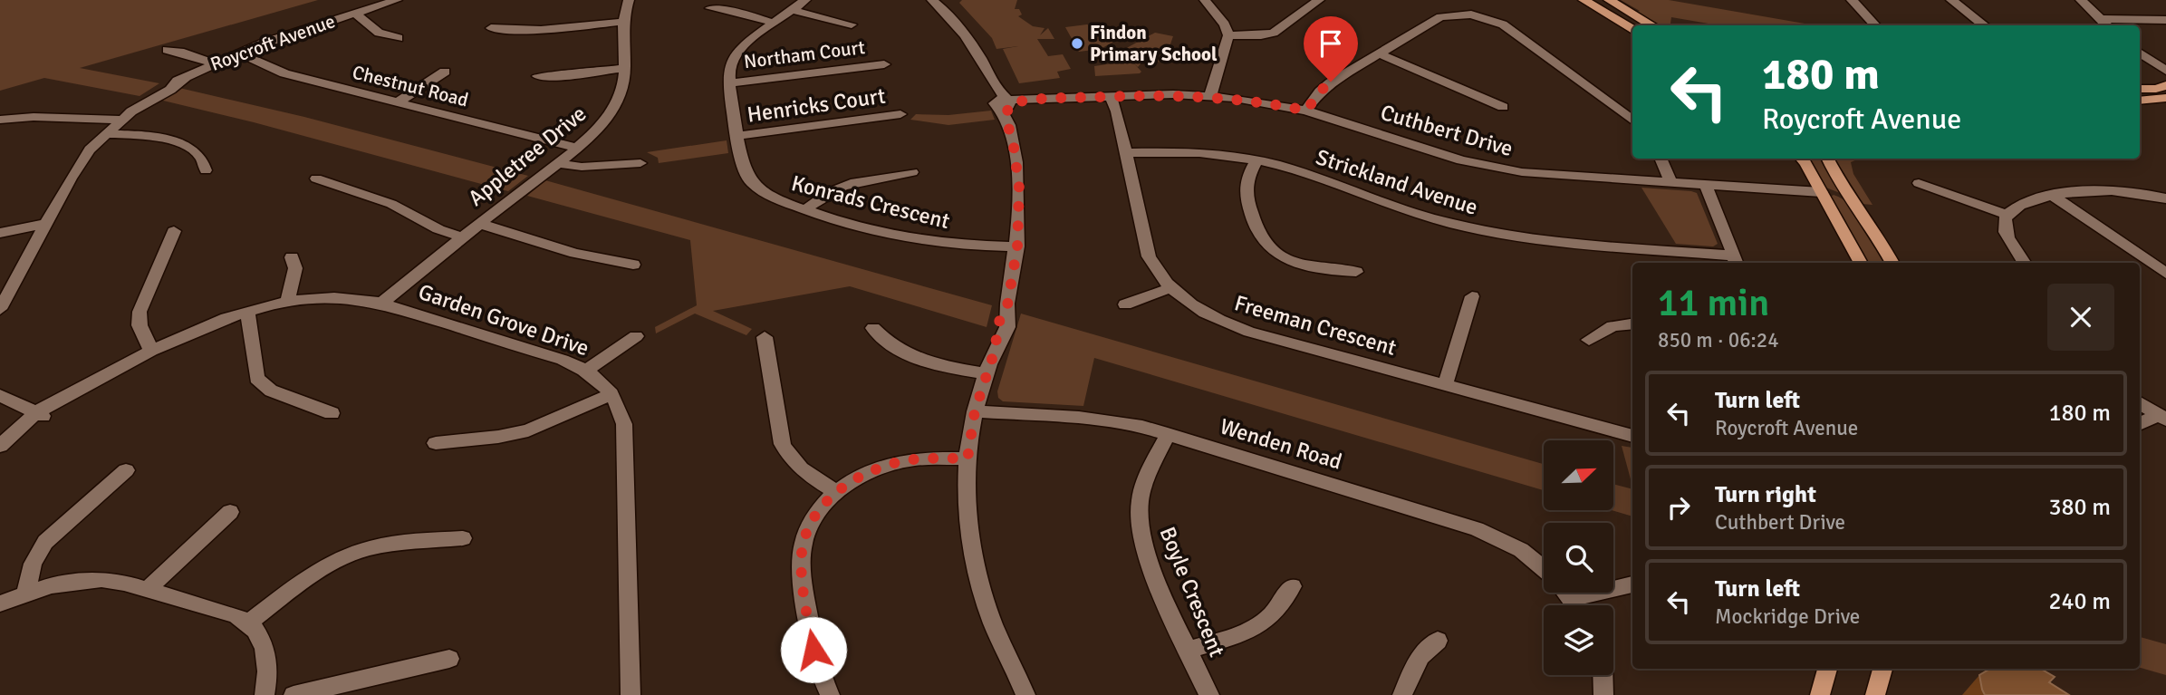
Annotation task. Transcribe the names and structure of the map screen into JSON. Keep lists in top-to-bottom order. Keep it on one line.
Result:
{"streets":{"main road":["Cuthbert Drive"],"street":["Roycroft Avenue","Northam Court","Chestnut Road","Henricks Court","Appletree Drive","Strickland Avenue","Konrads Crescent","Garden Grove Drive","Freeman Crescent","Wenden Road","Boyle Crescent"]},"crossings":[["Roycroft Avenue","Chestnut Road"],["Northam Court","Konrads Crescent"],["Chestnut Road","Appletree Drive"],["Henricks Court","Konrads Crescent"],["Cuthbert Drive","Freeman Crescent"],["Appletree Drive","Garden Grove Drive"],["Strickland Avenue","Freeman Crescent"],["Wenden Road","Boyle Crescent"]],"places":["Findon Primary School"],"north":"top right","page":{"turn":["180 m","Roycroft Avenue"],"heading":["11 min","850 m · 06:24"],"list":[{"name":"Turn left","note":"Roycroft Avenue","value":"180 m"},{"name":"Turn right","note":"Cuthbert Drive","value":"380 m"},{"name":"Turn left","note":"Mockridge Drive","value":"240 m"}]}}
